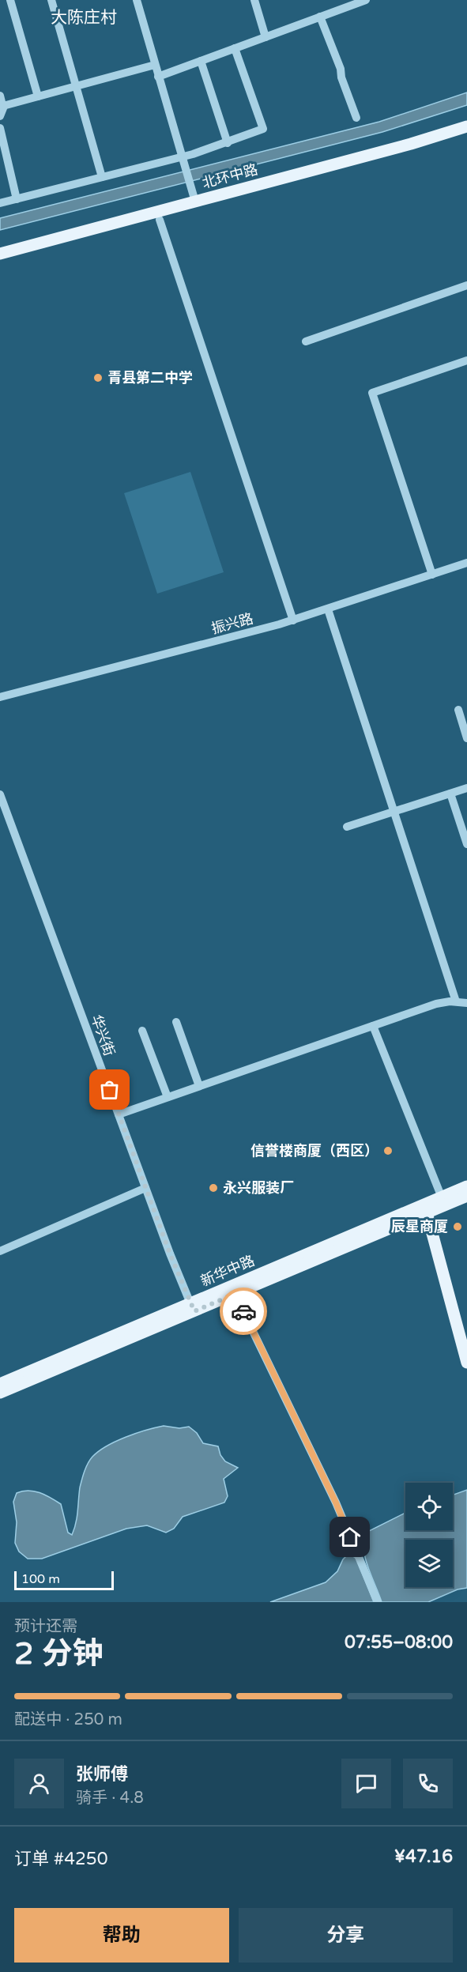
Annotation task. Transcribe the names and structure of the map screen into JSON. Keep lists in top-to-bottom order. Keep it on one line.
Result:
{"streets":{"main road":["北环中路","新华中路"],"street":["振兴路","华兴街"]},"crossings":[["华兴街","新华中路"]],"districts":["大陈庄村"],"places":["青县第二中学","信誉楼商厦（西区）","永兴服装厂","辰星商厦"],"scale_bar":"100 m","page":{"scale":"100 m","heading":["2 分钟","预计还需","07:55–08:00"],"panel":["张师傅","骑手 · 4.8","订单 #4250","¥47.16"],"bar":"配送中 · 250 m","buttons":["帮助","分享"]}}
